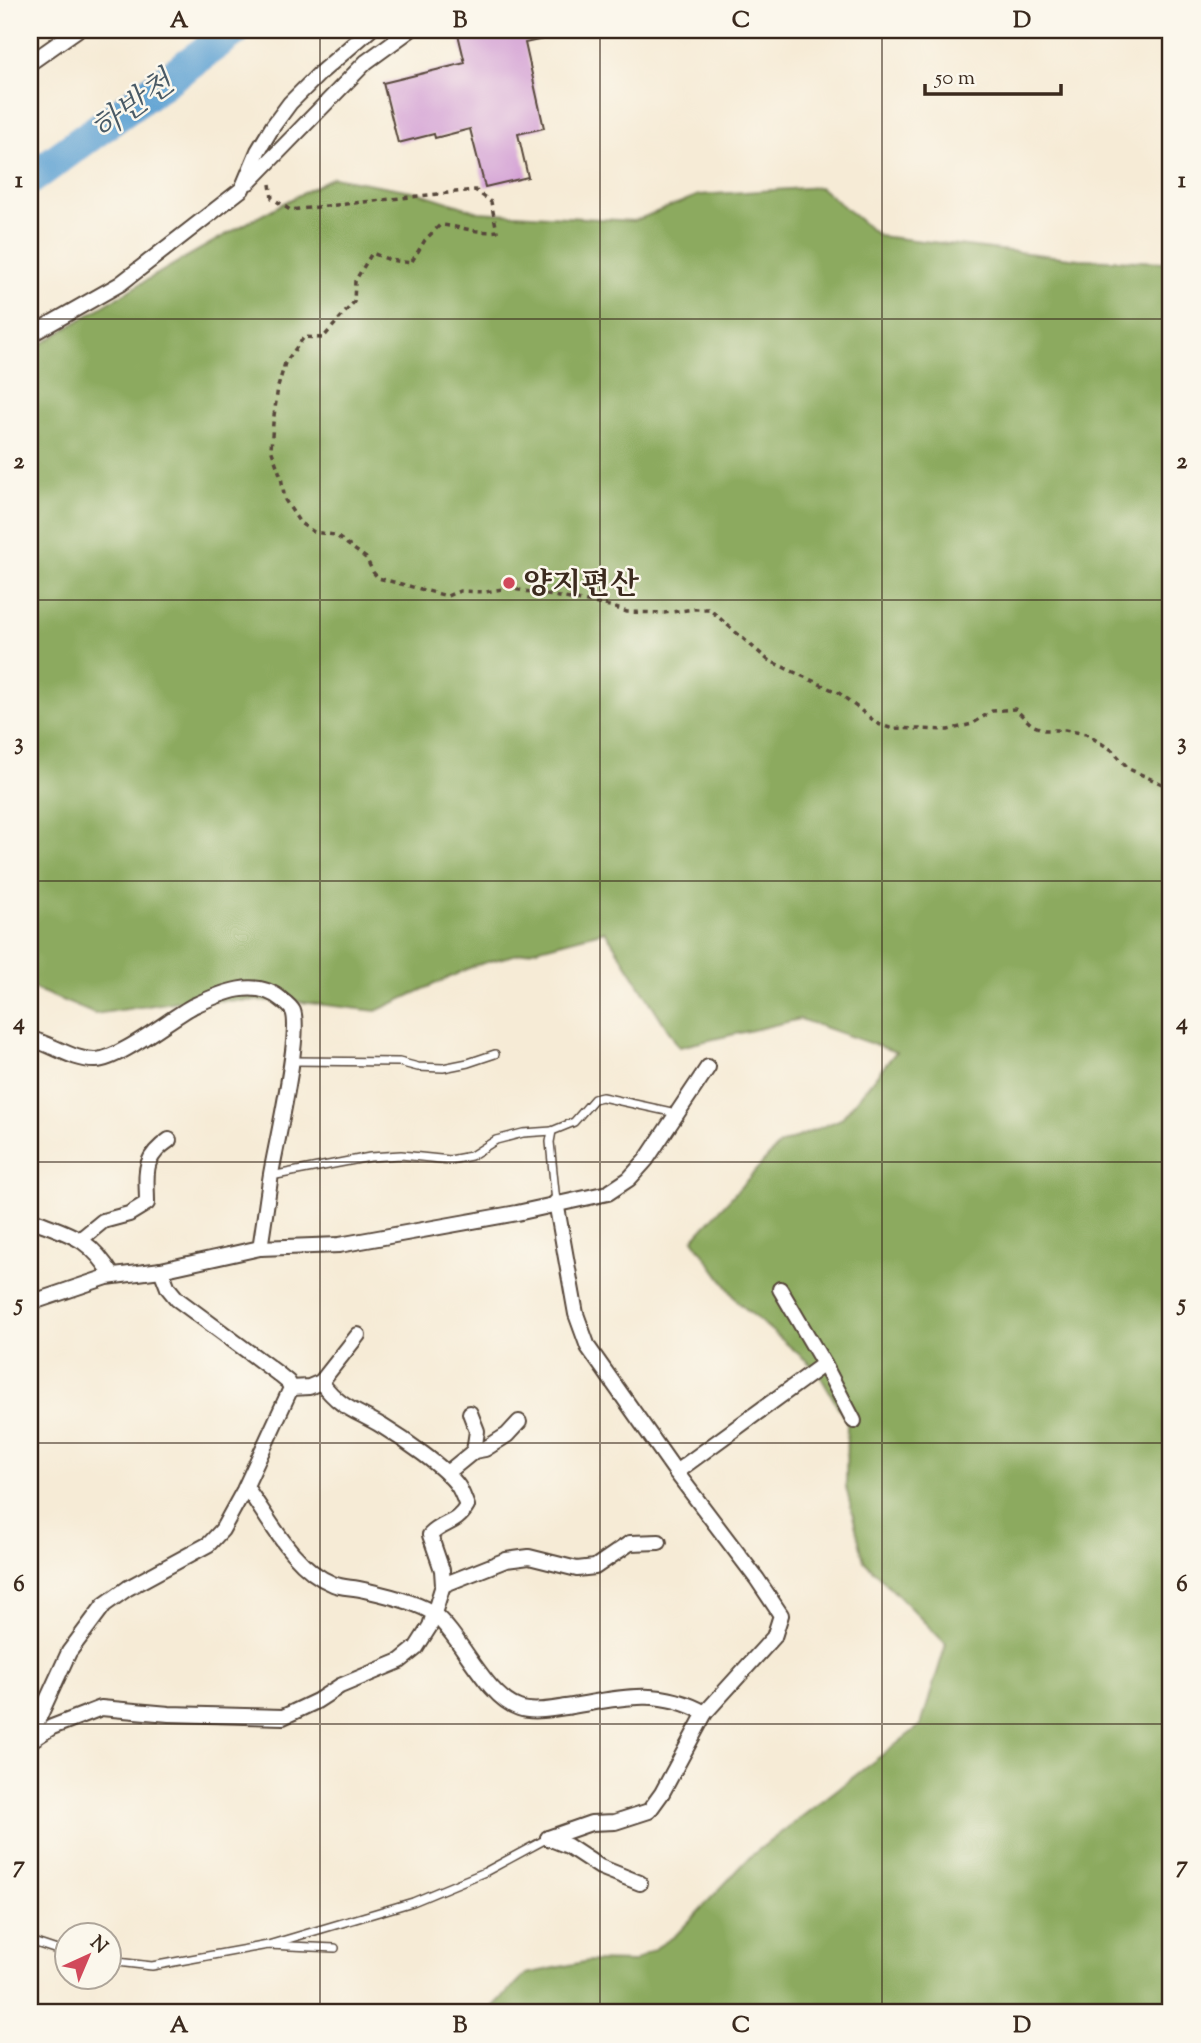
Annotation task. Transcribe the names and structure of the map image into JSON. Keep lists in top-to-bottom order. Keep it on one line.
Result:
{"water":["하반천"],"places":["양지편산"],"scale_bar":"50 m","north":"top right","grid":{"columns":["A","B","C","D"],"rows":["1","2","3","4","5","6","7"]}}
